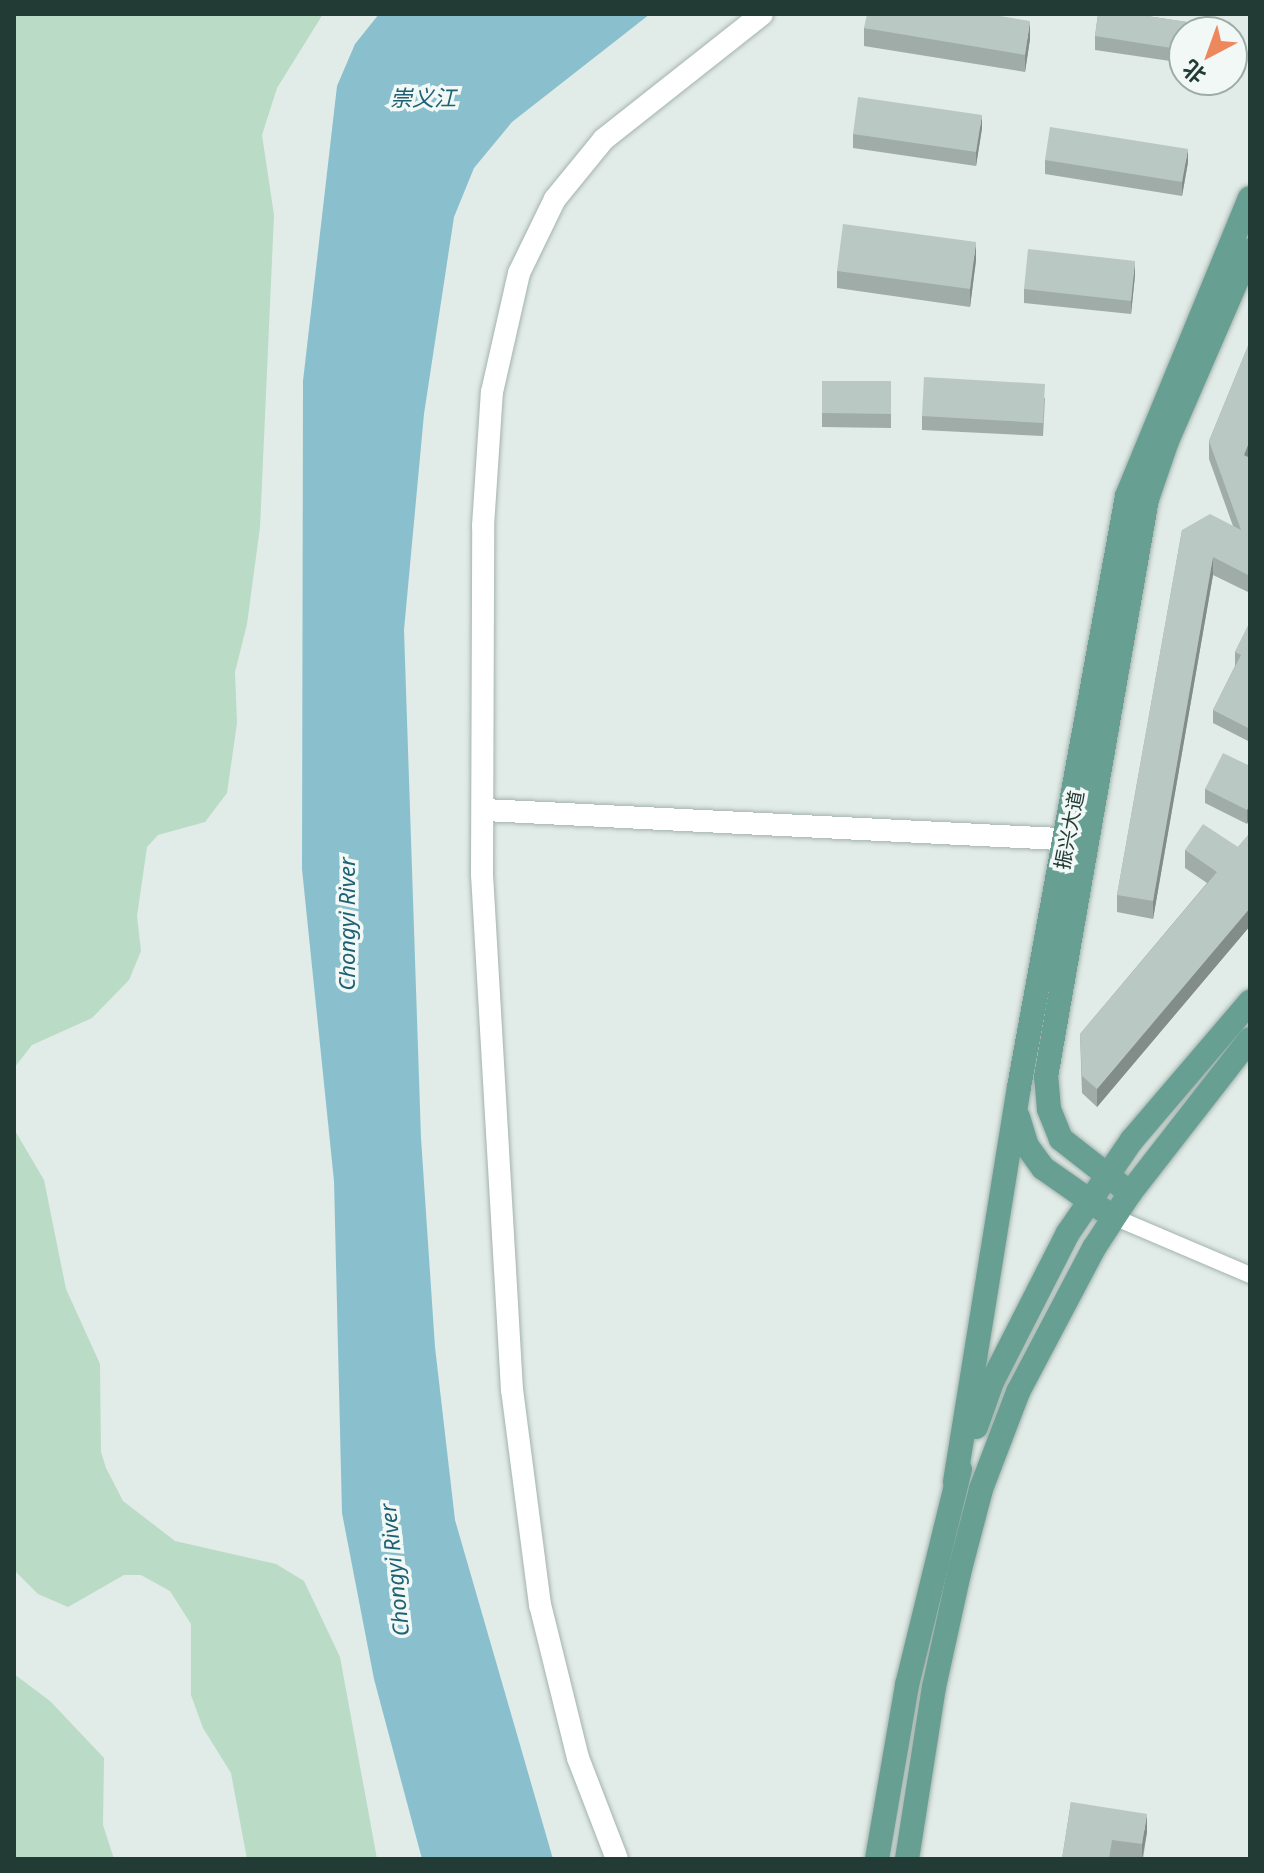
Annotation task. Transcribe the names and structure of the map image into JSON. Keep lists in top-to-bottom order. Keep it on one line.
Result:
{"streets":{"main road":["振兴大道"]},"water":["崇义江","Chongyi River"],"north":"bottom left"}
